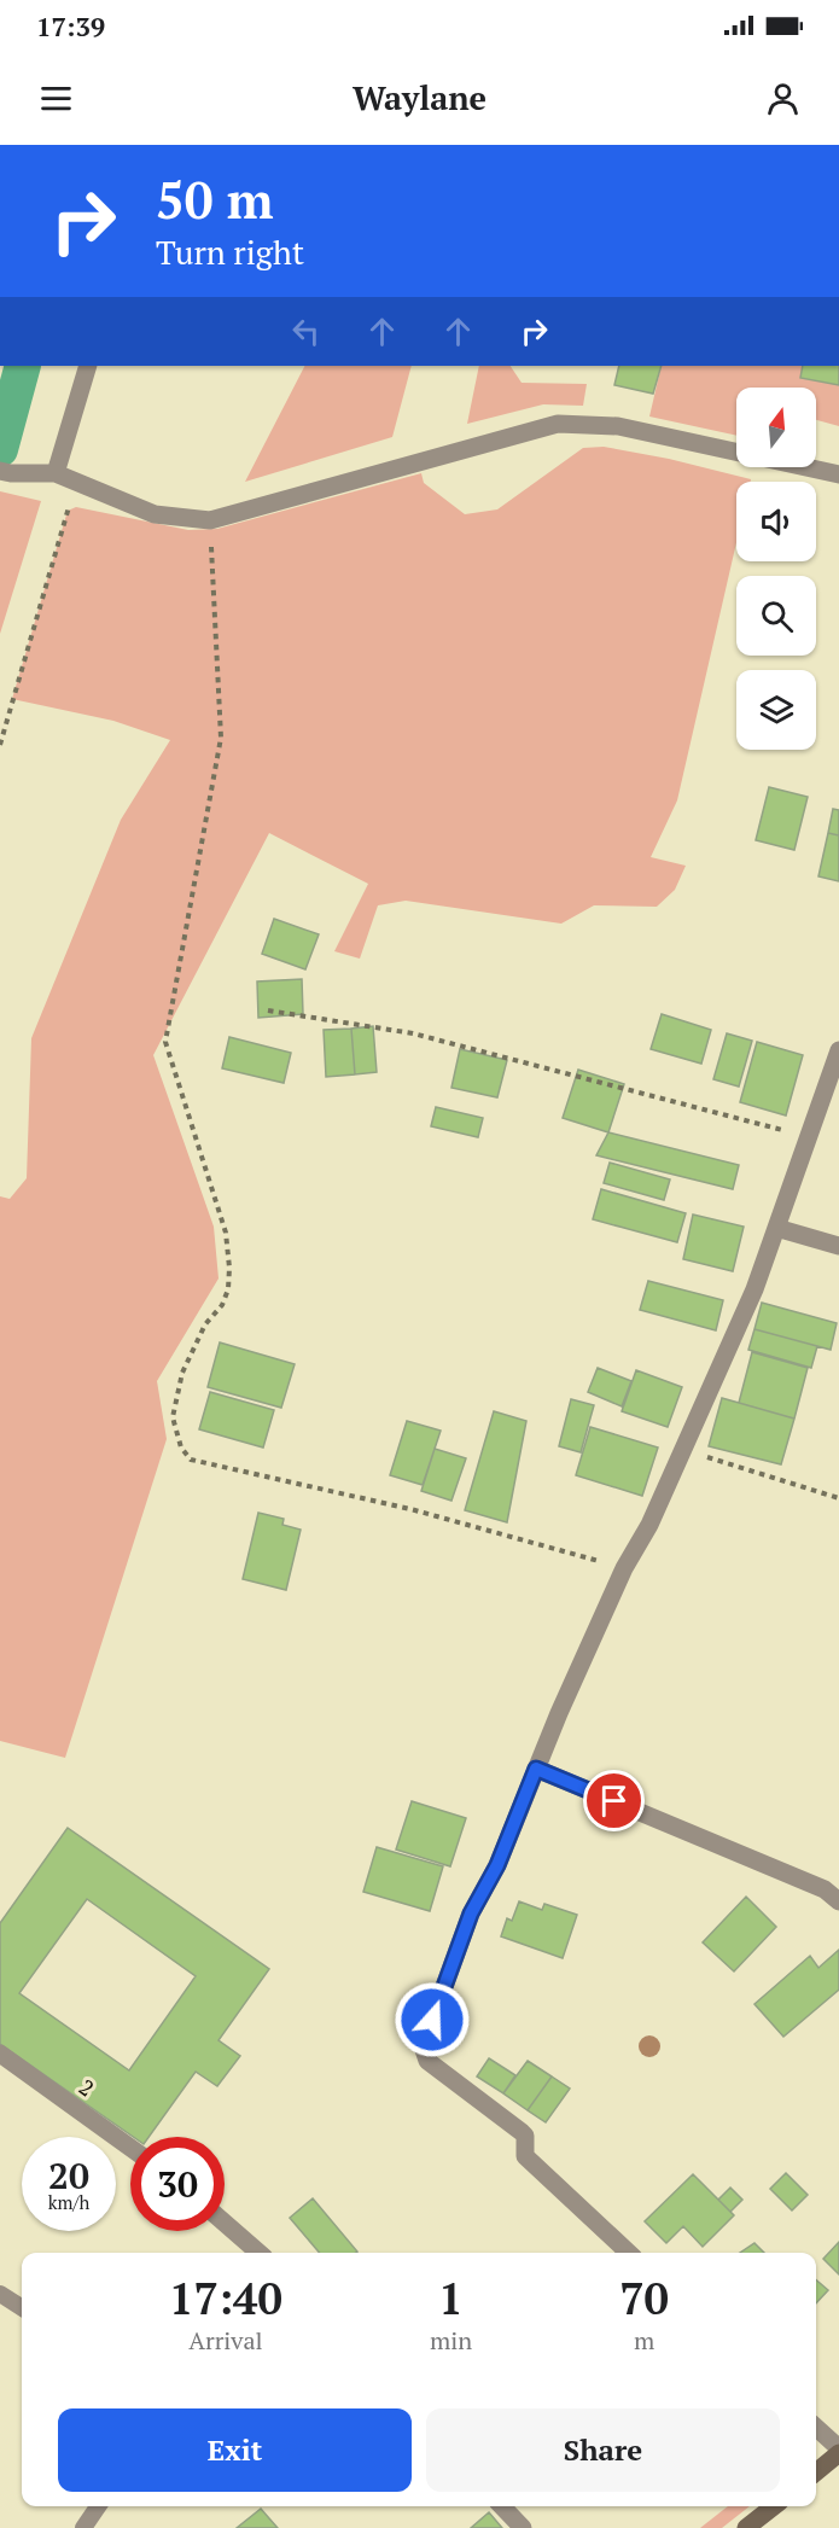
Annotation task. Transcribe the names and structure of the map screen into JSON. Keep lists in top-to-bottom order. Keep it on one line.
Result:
{"streets":{"street":["2"]},"north":"top","page":{"status":"17:39","header":"Waylane","turn":["50 m","Turn right"],"speed":"20 km/h","limit":"30","eta":["17:40","Arrival","1","min","70","m"],"buttons":["Exit","Share"]}}
